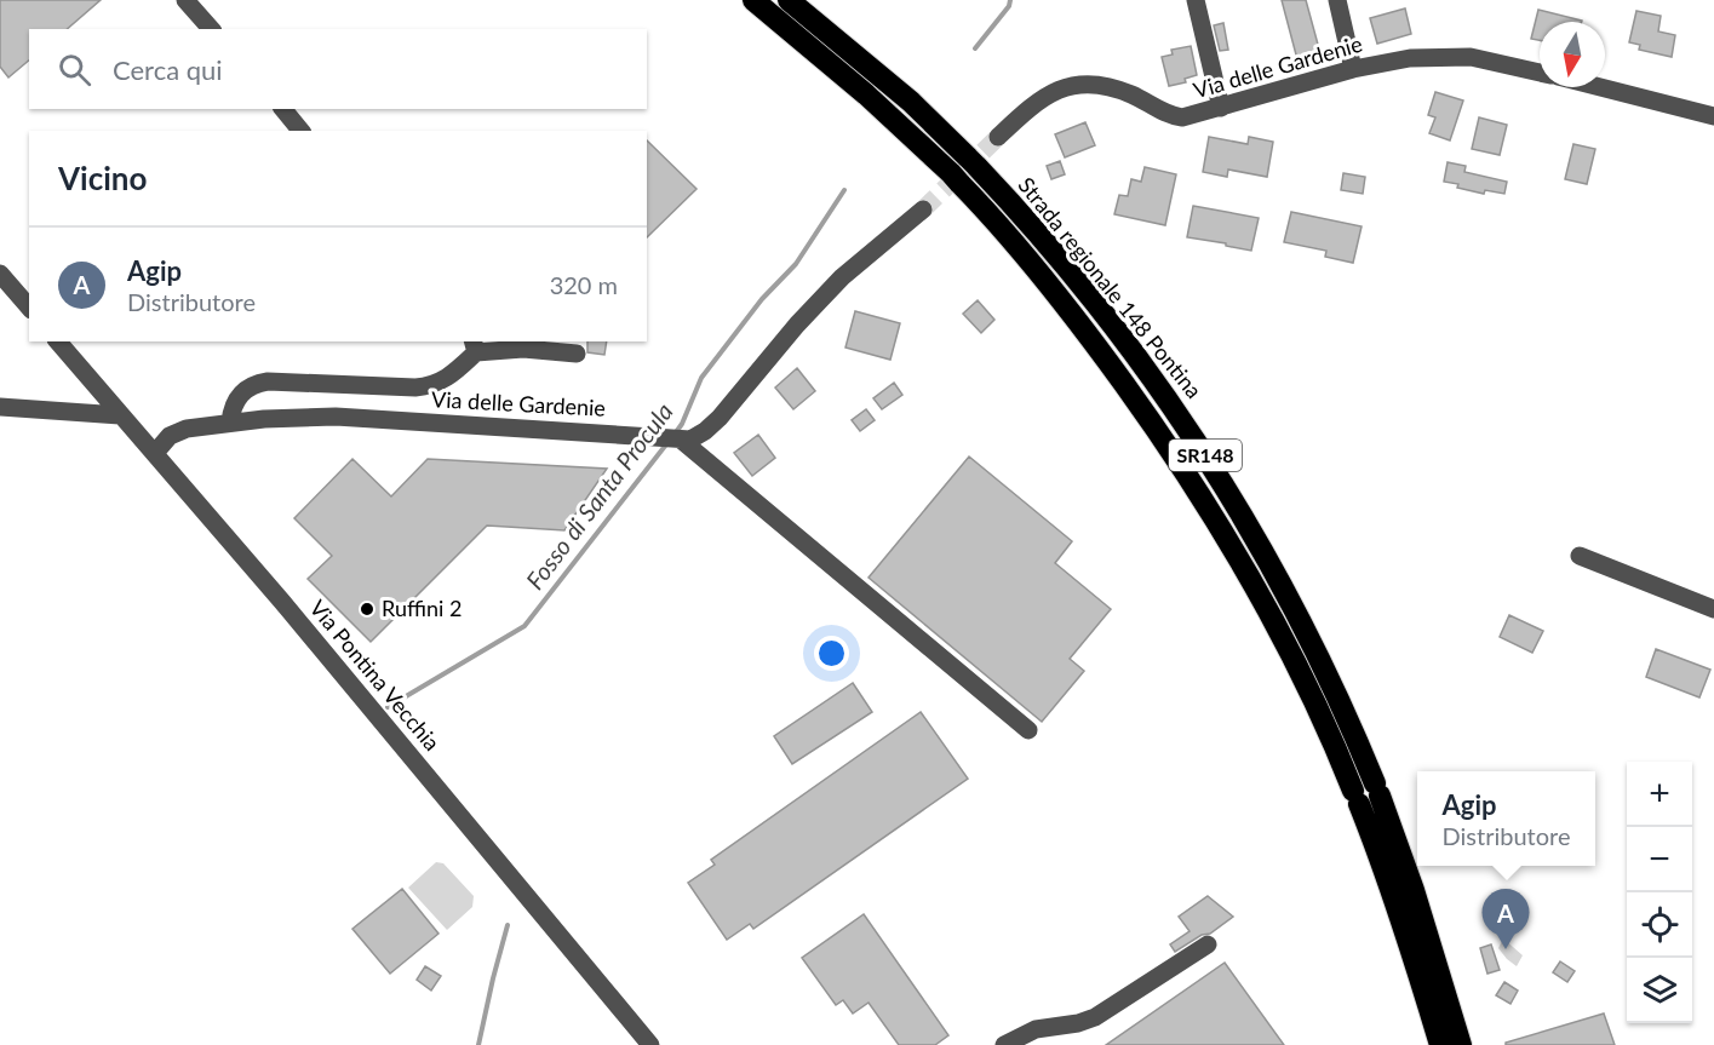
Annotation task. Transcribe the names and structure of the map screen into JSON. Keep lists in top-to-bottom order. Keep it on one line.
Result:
{"streets":{"highway":["Strada regionale 148 Pontina","SR148"],"street":["Via delle Gardenie","Via Pontina Vecchia"]},"crossings":[["Via delle Gardenie","Via Pontina Vecchia"]],"water":["Fosso di Santa Procula"],"places":["Ruffini 2"],"north":"bottom","page":{"search":"Cerca qui","heading":"Vicino","list":[{"mark":"A","name":"Agip","note":"Distributore","value":"320 m"}],"map_buttons":["+","−"],"popup":["Agip","Distributore"],"pins":"A"}}
